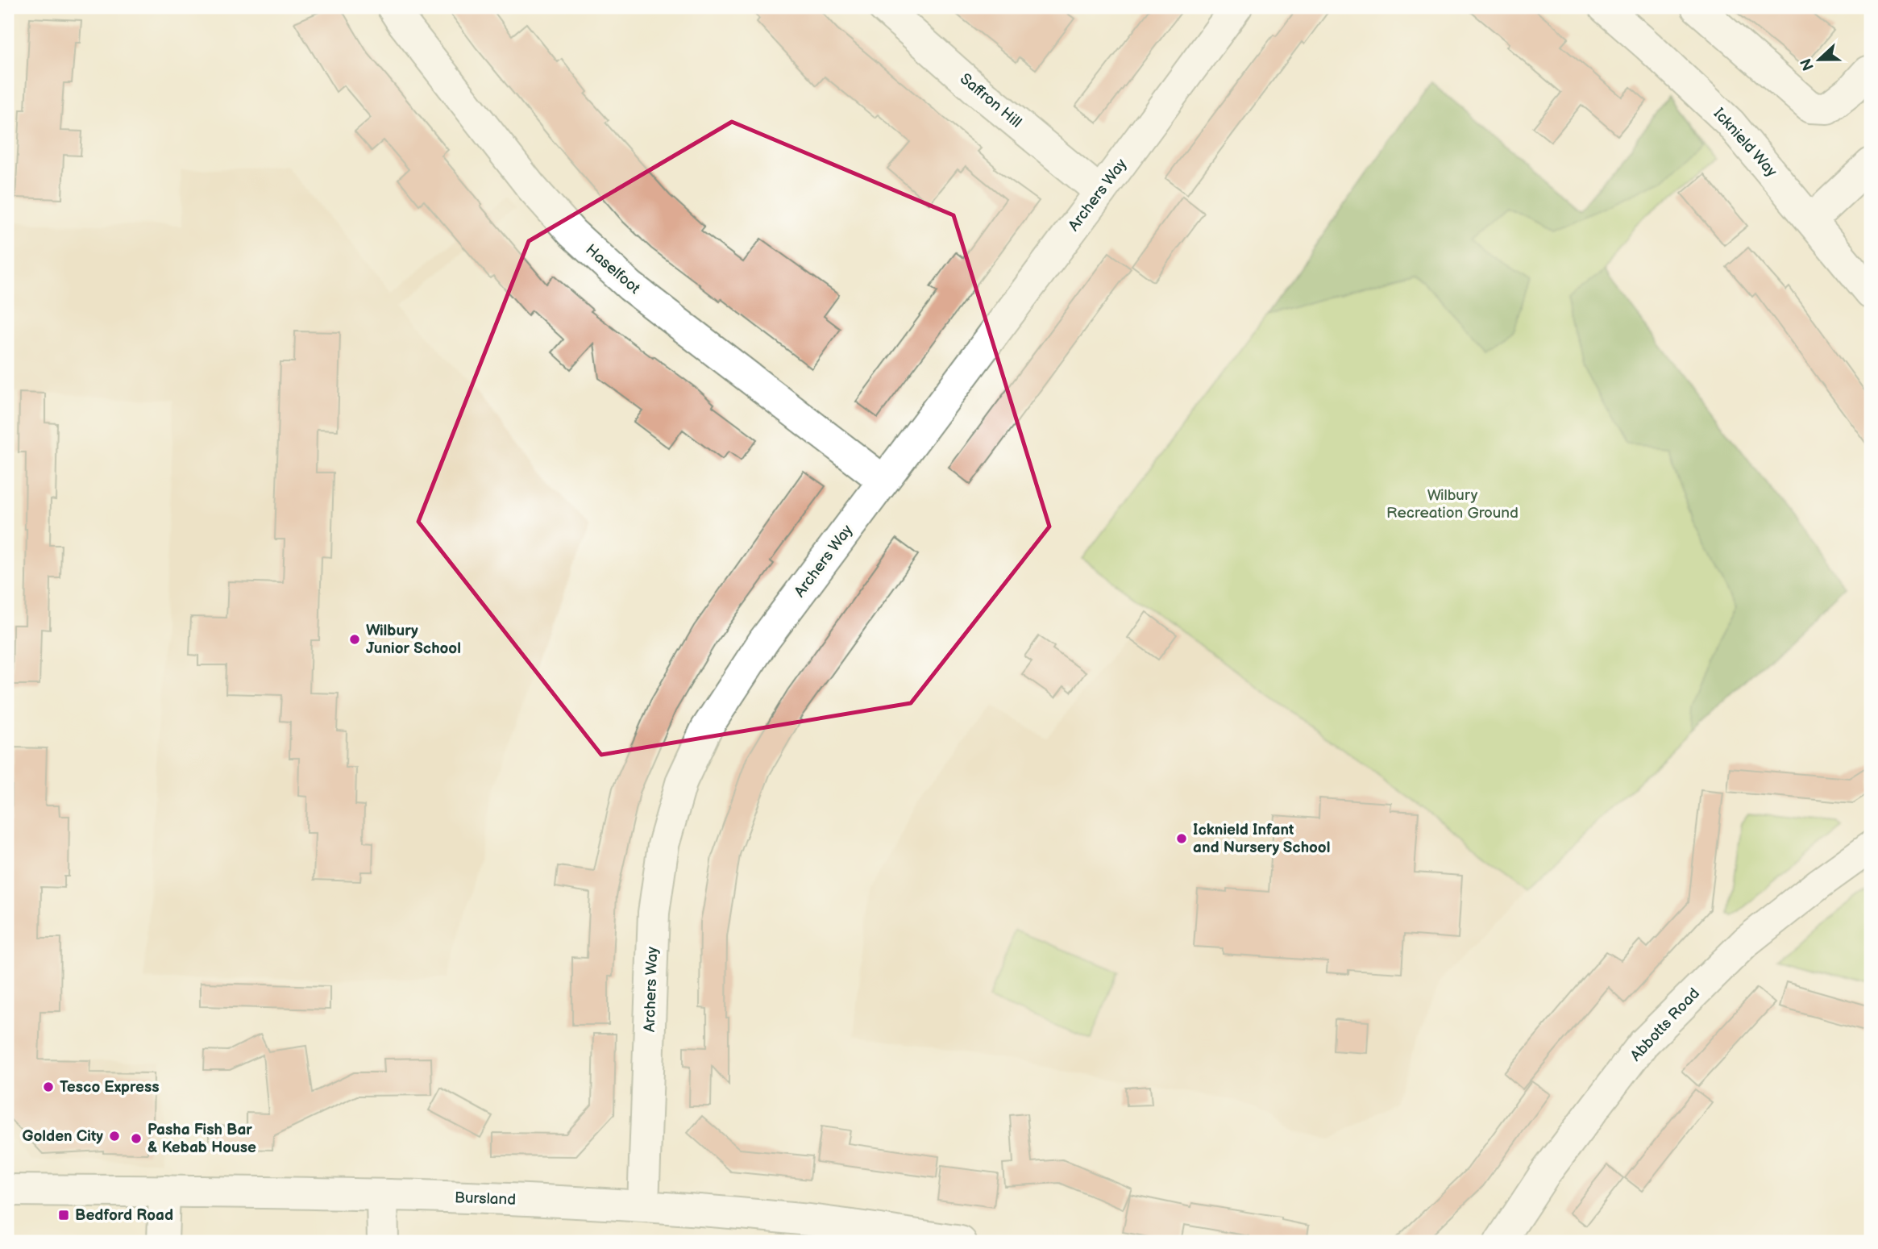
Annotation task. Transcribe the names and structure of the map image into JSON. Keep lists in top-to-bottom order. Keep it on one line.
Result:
{"streets":{"street":["Saffron Hill","Icknield Way","Archers Way","Haselfoot","Abbotts Road","Bursland"]},"crossings":[["Saffron Hill","Archers Way"],["Archers Way","Haselfoot"],["Archers Way","Bursland"]],"parks":["Wilbury Recreation Ground"],"places":{"other":["Wilbury Junior School","Icknield Infant and Nursery School","Tesco Express","Golden City","Pasha Fish Bar & Kebab House"],"transit":["Bedford Road"]},"north":"left"}
